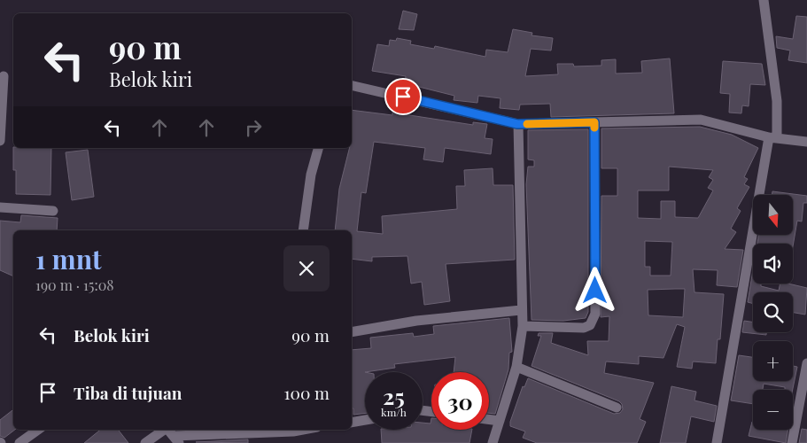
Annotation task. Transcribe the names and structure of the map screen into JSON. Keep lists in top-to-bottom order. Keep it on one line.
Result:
{"north":"bottom","page":{"turn":["90 m","Belok kiri"],"map_buttons":["+","−"],"heading":["1 mnt","190 m · 15:08"],"list":[{"name":"Belok kiri","value":"90 m"},{"name":"Tiba di tujuan","value":"100 m"}],"speed":"25 km/h","limit":"30"}}
